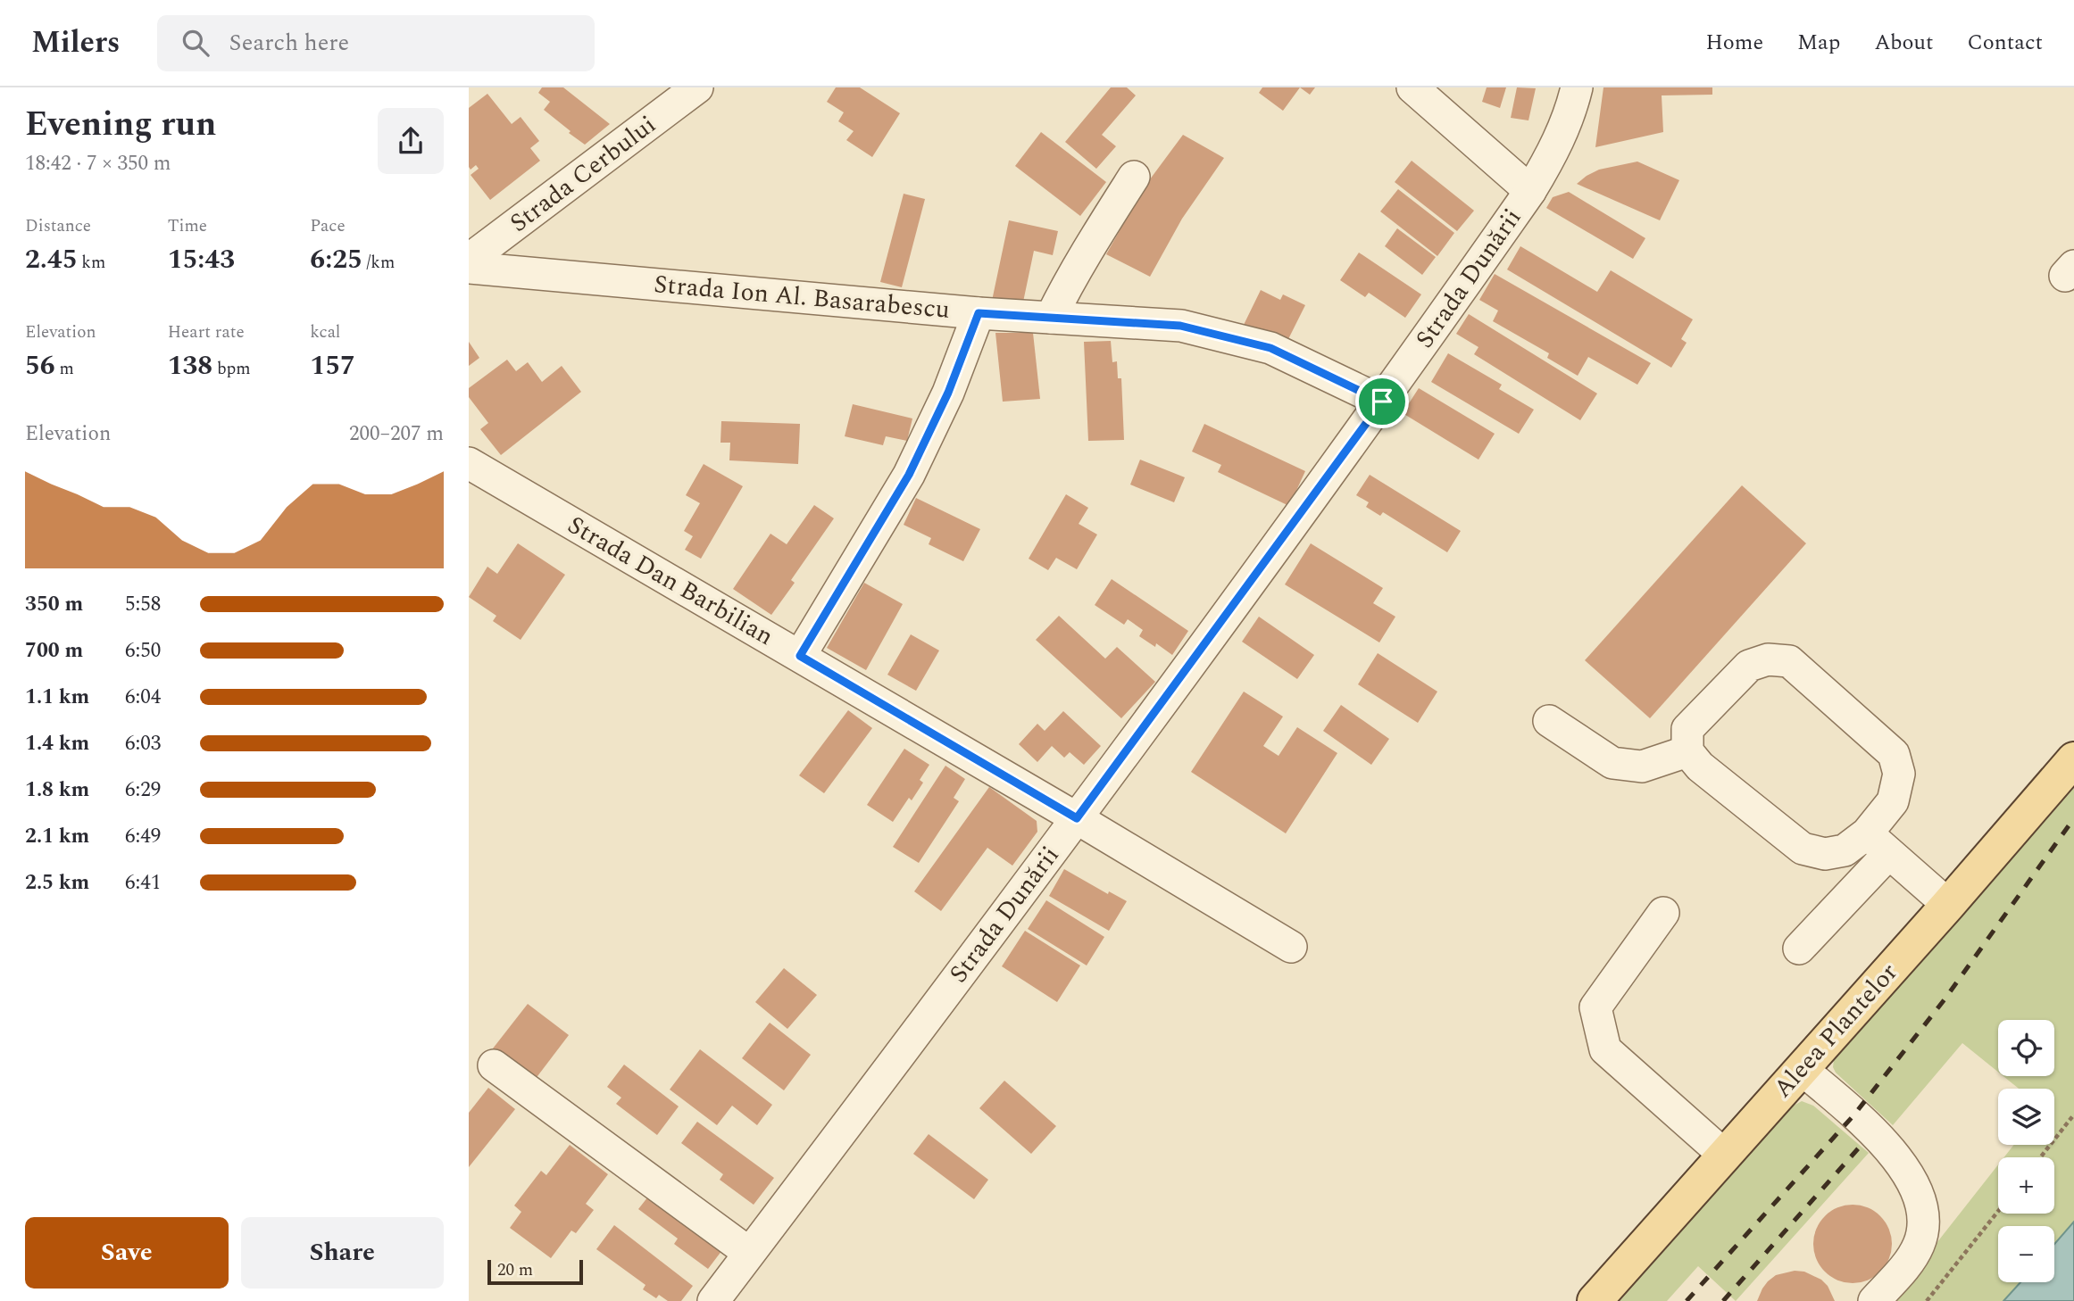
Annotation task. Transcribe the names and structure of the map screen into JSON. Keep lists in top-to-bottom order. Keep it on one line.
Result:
{"streets":{"main road":["Aleea Plantelor"],"street":["Strada Cerbului","Strada Dunării","Strada Ion Al. Basarabescu","Strada Dan Barbilian"]},"crossings":[["Strada Dunării","Strada Ion Al. Basarabescu"],["Strada Dunării","Strada Dan Barbilian"]],"scale_bar":"20 m","page":{"header":"Milers","search":"Search here","nav":["Home","Map","About","Contact"],"heading":["Evening run","18:42 · 7 × 350 m"],"stats":[["Distance","2.45 km"],["Time","15:43"],["Pace","6:25 /km"],["Elevation","56 m"],["Heart rate","138 bpm"],["kcal","157"]],"chart":["Elevation","200–207 m"],"list":[{"name":"350 m","note":"5:58"},{"name":"700 m","note":"6:50"},{"name":"1.1 km","note":"6:04"},{"name":"1.4 km","note":"6:03"},{"name":"1.8 km","note":"6:29"},{"name":"2.1 km","note":"6:49"},{"name":"2.5 km","note":"6:41"}],"map_buttons":["+","−"],"buttons":["Save","Share"],"scale":"20 m"}}
